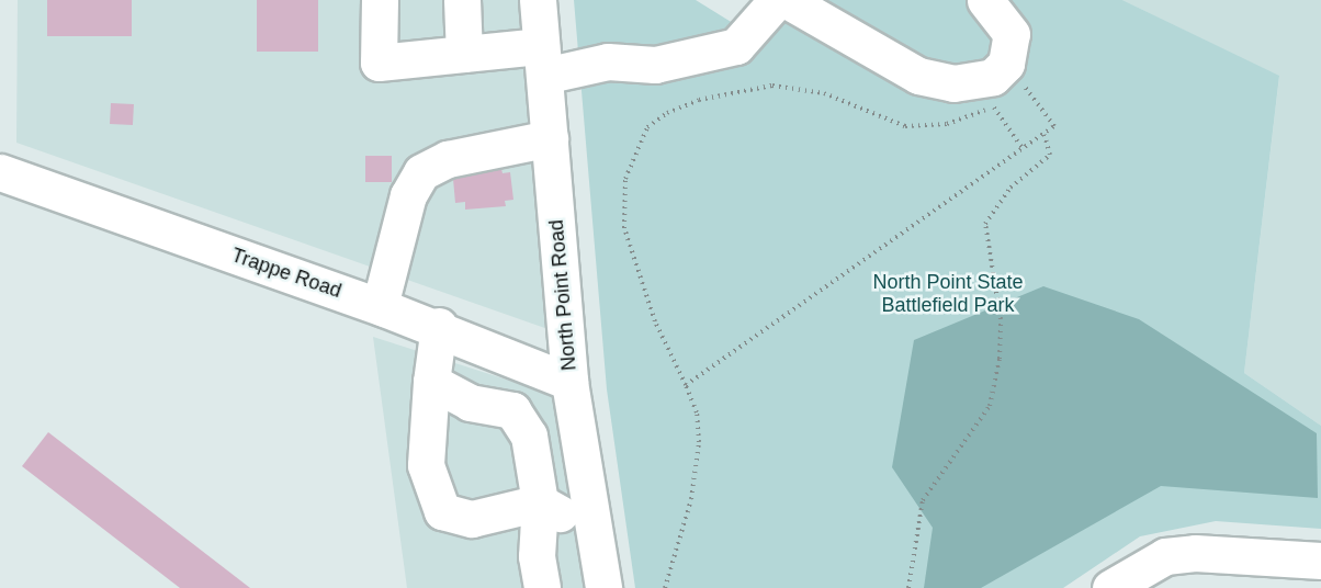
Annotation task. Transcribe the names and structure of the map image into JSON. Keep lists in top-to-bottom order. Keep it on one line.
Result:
{"streets":{"street":["Trappe Road","North Point Road"]},"crossings":[["Trappe Road","North Point Road"]],"parks":["North Point State Battlefield Park"]}
